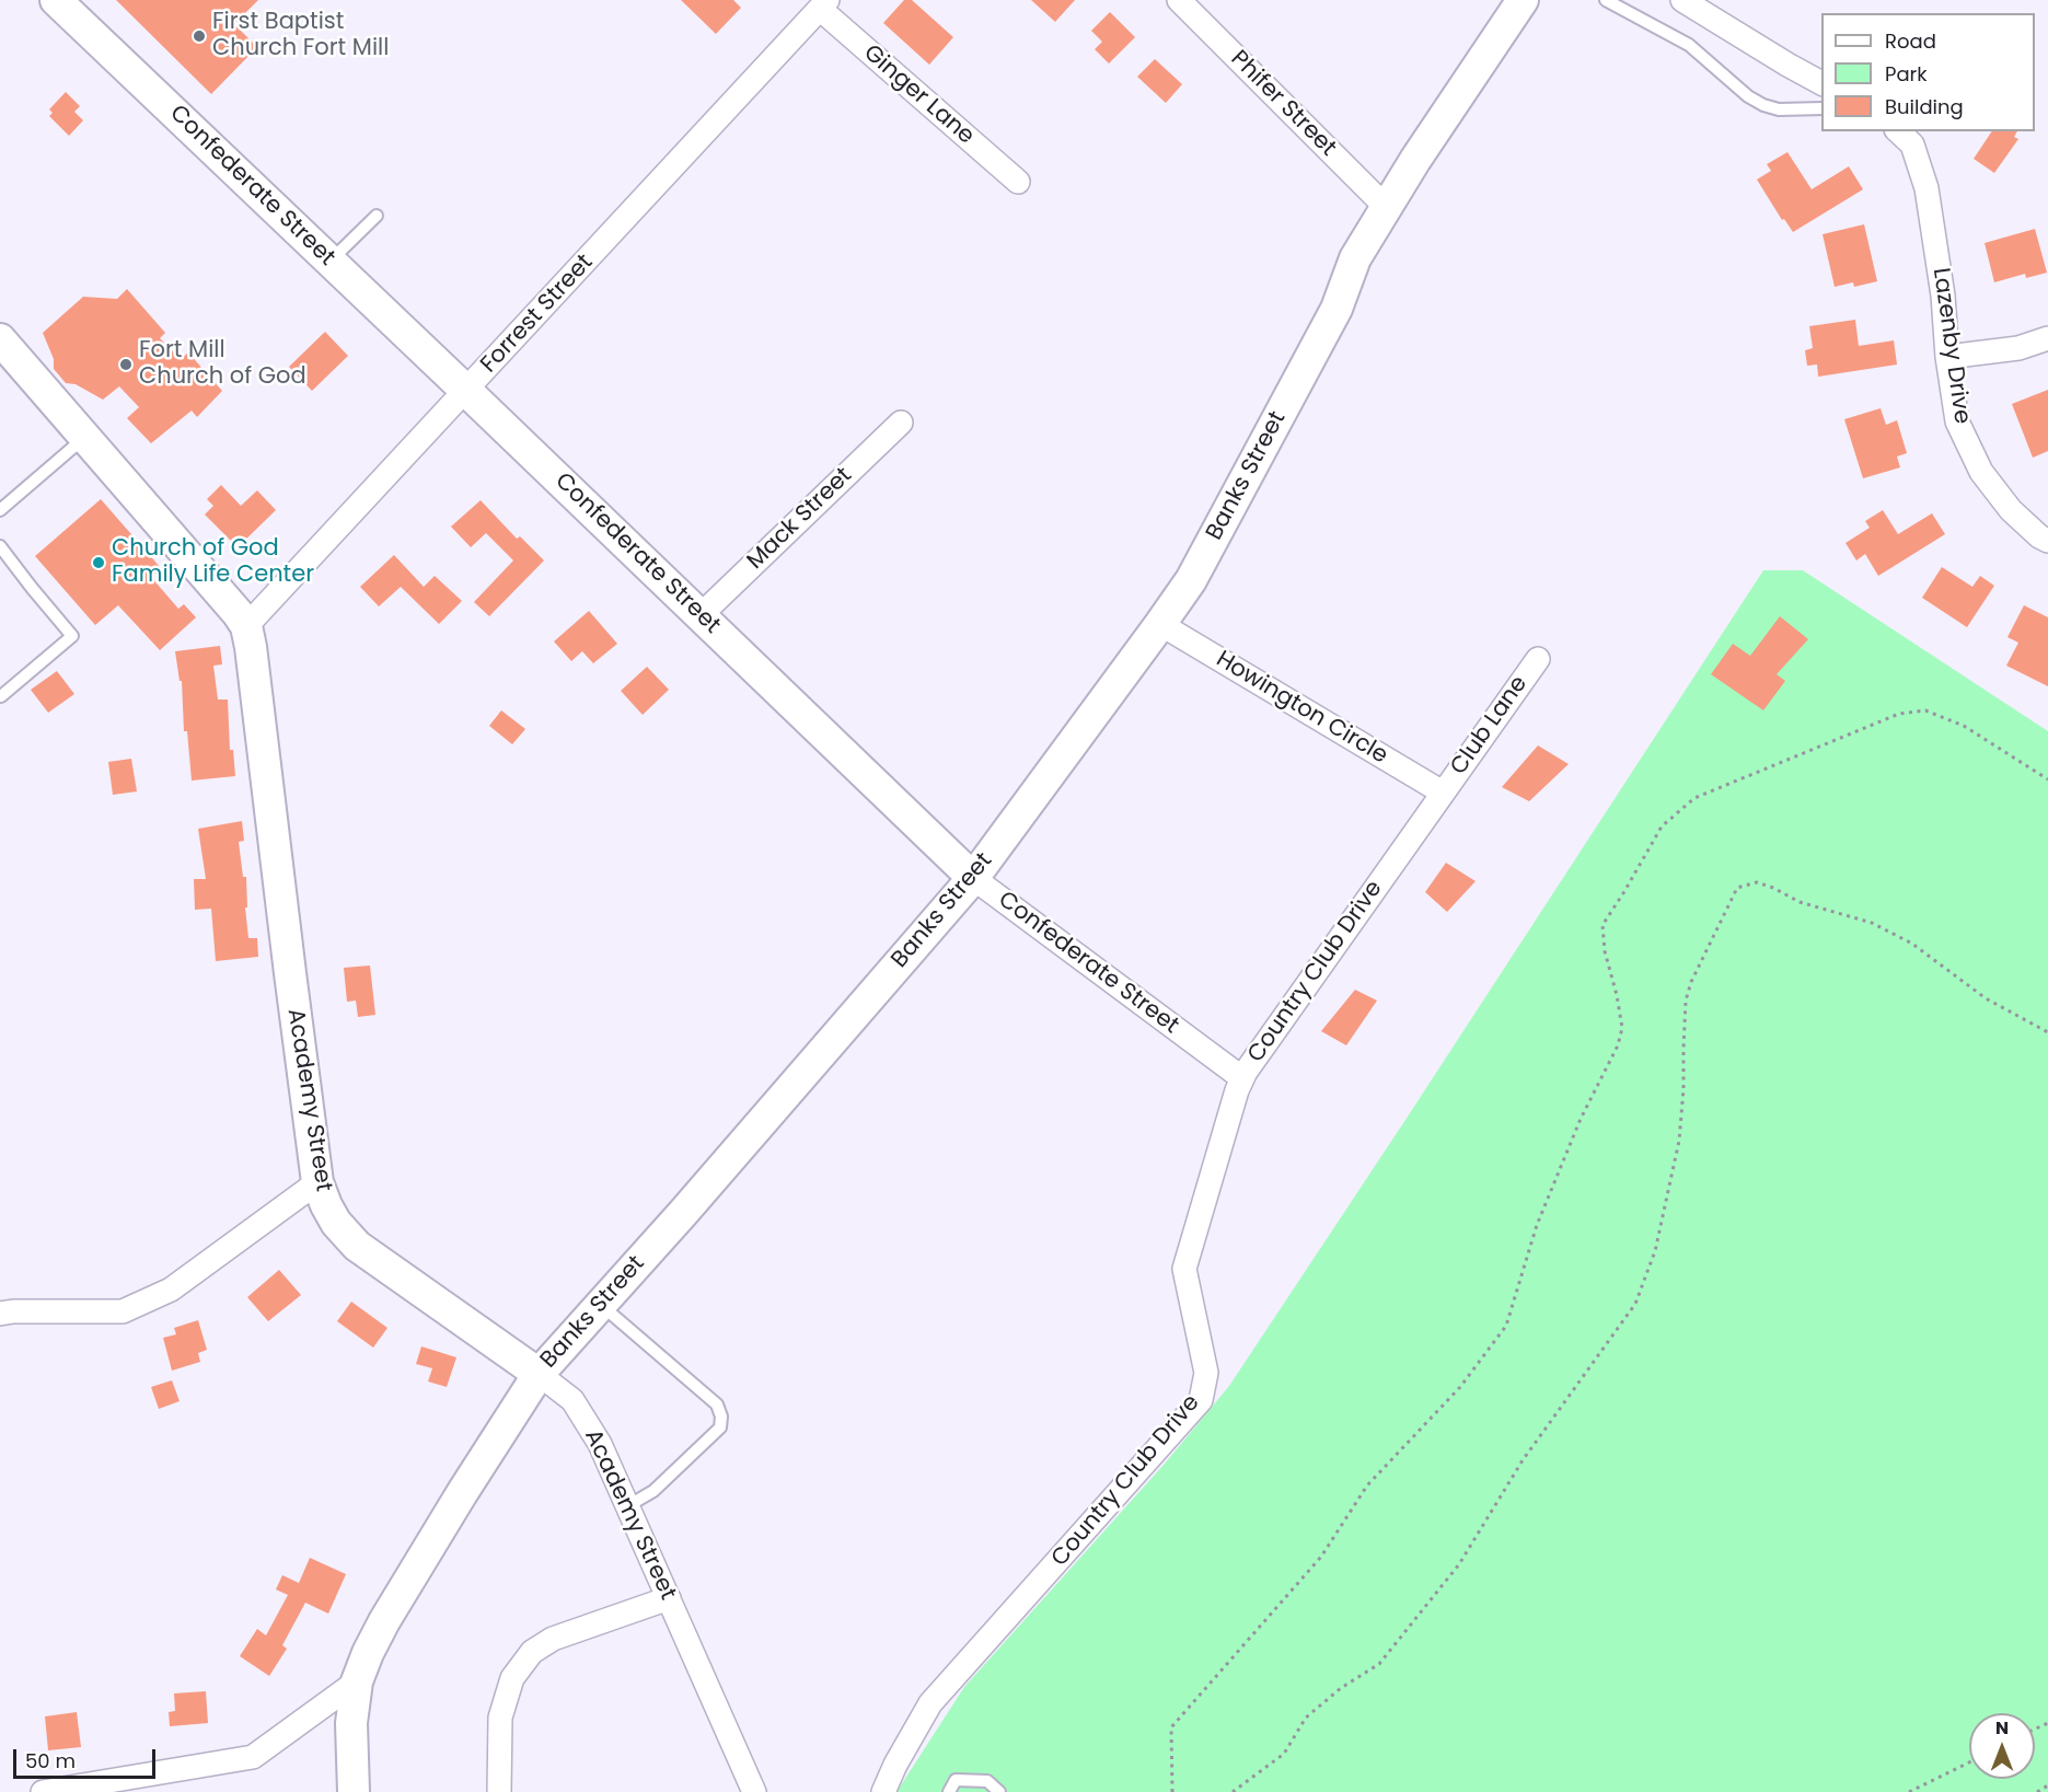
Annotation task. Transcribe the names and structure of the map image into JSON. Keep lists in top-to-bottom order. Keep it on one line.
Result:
{"streets":{"street":["Ginger Lane","Phifer Street","Confederate Street","Forrest Street","Lazenby Drive","Banks Street","Mack Street","Howington Circle","Club Lane","Country Club Drive","Academy Street"]},"crossings":[["Ginger Lane","Forrest Street"],["Phifer Street","Banks Street"],["Confederate Street","Forrest Street"],["Confederate Street","Banks Street"],["Confederate Street","Mack Street"],["Confederate Street","Country Club Drive"],["Forrest Street","Academy Street"],["Banks Street","Howington Circle"],["Banks Street","Academy Street"],["Howington Circle","Club Lane"],["Howington Circle","Country Club Drive"],["Club Lane","Country Club Drive"]],"places":["First Baptist Church Fort Mill","Fort Mill Church of God","Church of God Family Life Center"],"legend":["Road","Park","Building"],"scale_bar":"50 m","north":"top"}
